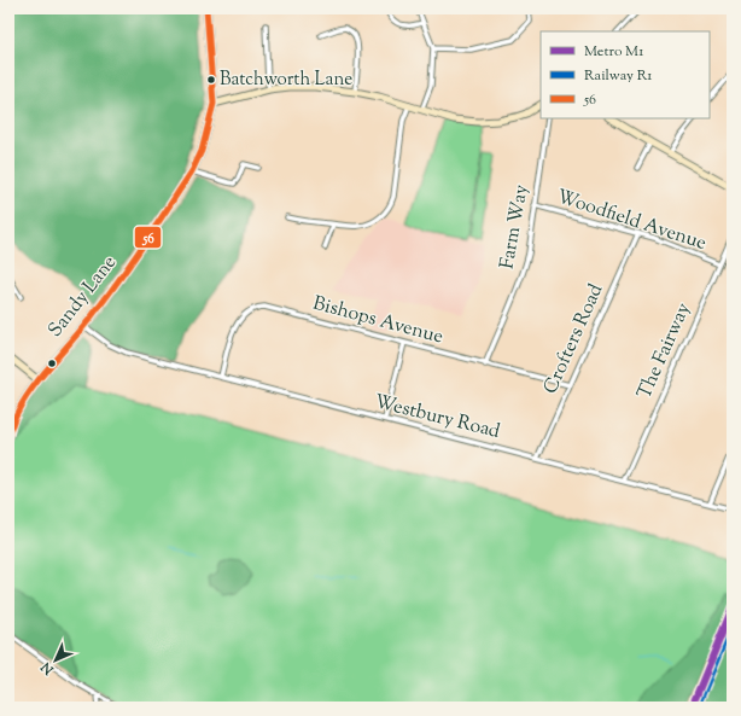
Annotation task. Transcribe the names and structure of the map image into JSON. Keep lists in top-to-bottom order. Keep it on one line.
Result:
{"streets":{"main road":["Sandy Lane"],"street":["Woodfield Avenue","Farm Way","Bishops Avenue","Crofters Road","The Fairway","Westbury Road"]},"crossings":[["Woodfield Avenue","Farm Way"],["Woodfield Avenue","Crofters Road"],["Woodfield Avenue","The Fairway"],["Farm Way","Bishops Avenue"],["Sandy Lane","Westbury Road"],["Bishops Avenue","Crofters Road"],["Bishops Avenue","Westbury Road"],["Crofters Road","Westbury Road"],["The Fairway","Westbury Road"]],"places":["Batchworth Lane"],"lines":["transit line 56","metro line M1","rail line R1"],"legend":["Metro M1","Railway R1","56"],"north":"bottom left"}
